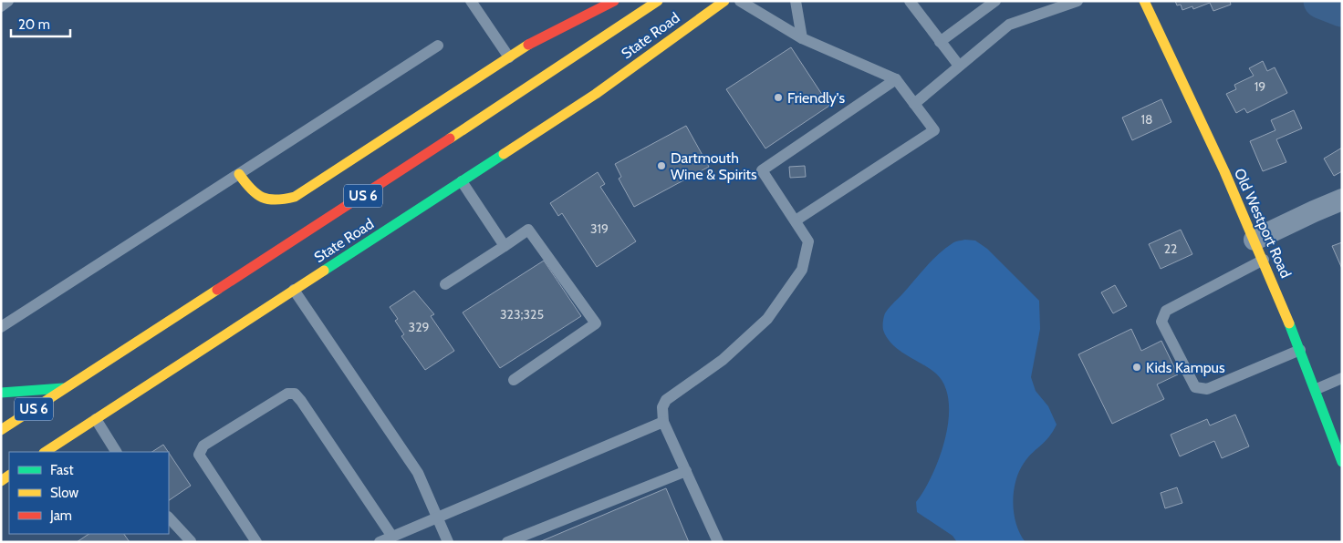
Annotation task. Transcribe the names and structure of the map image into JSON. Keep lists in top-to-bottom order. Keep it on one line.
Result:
{"streets":{"main road":["State Road","US 6","Old Westport Road"]},"places":["Friendly's","Dartmouth Wine & Spirits","Kids Kampus"],"house_numbers":["19","18","319","22","323;325","329"],"legend":["Fast","Slow","Jam"],"scale_bar":"20 m"}
